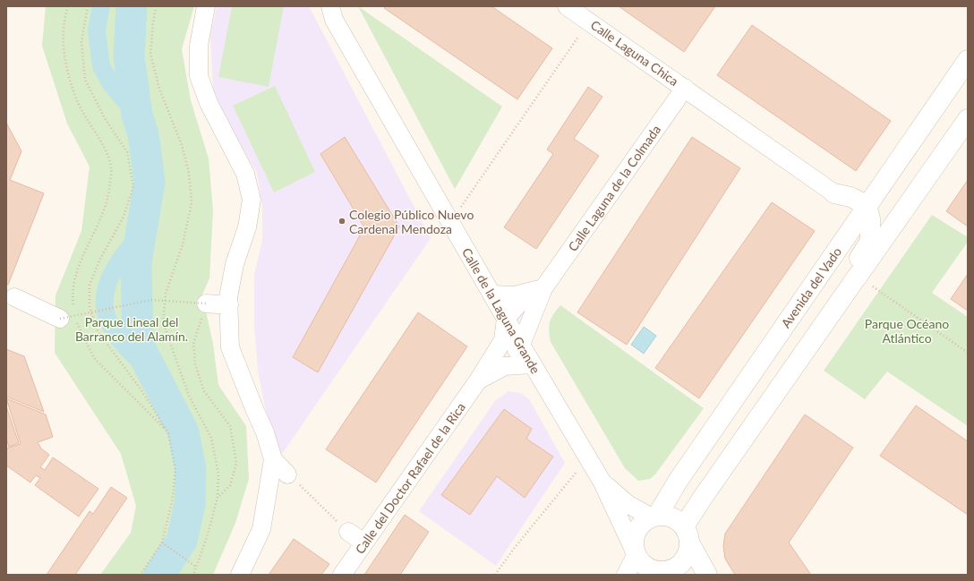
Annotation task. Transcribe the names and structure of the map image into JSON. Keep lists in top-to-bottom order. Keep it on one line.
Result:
{"streets":{"street":["Calle Laguna Chica","Calle Laguna de la Colmada","Avenida del Vado","Calle de la Laguna Grande","Calle del Doctor Rafael de la Rica"]},"crossings":[["Calle Laguna Chica","Calle Laguna de la Colmada"],["Avenida del Vado","Calle de la Laguna Grande"],["Calle de la Laguna Grande","Calle del Doctor Rafael de la Rica"]],"parks":["Parque Lineal del Barranco del Alamín.","Parque Océano Atlántico"],"places":["Colegio Público Nuevo Cardenal Mendoza"]}
